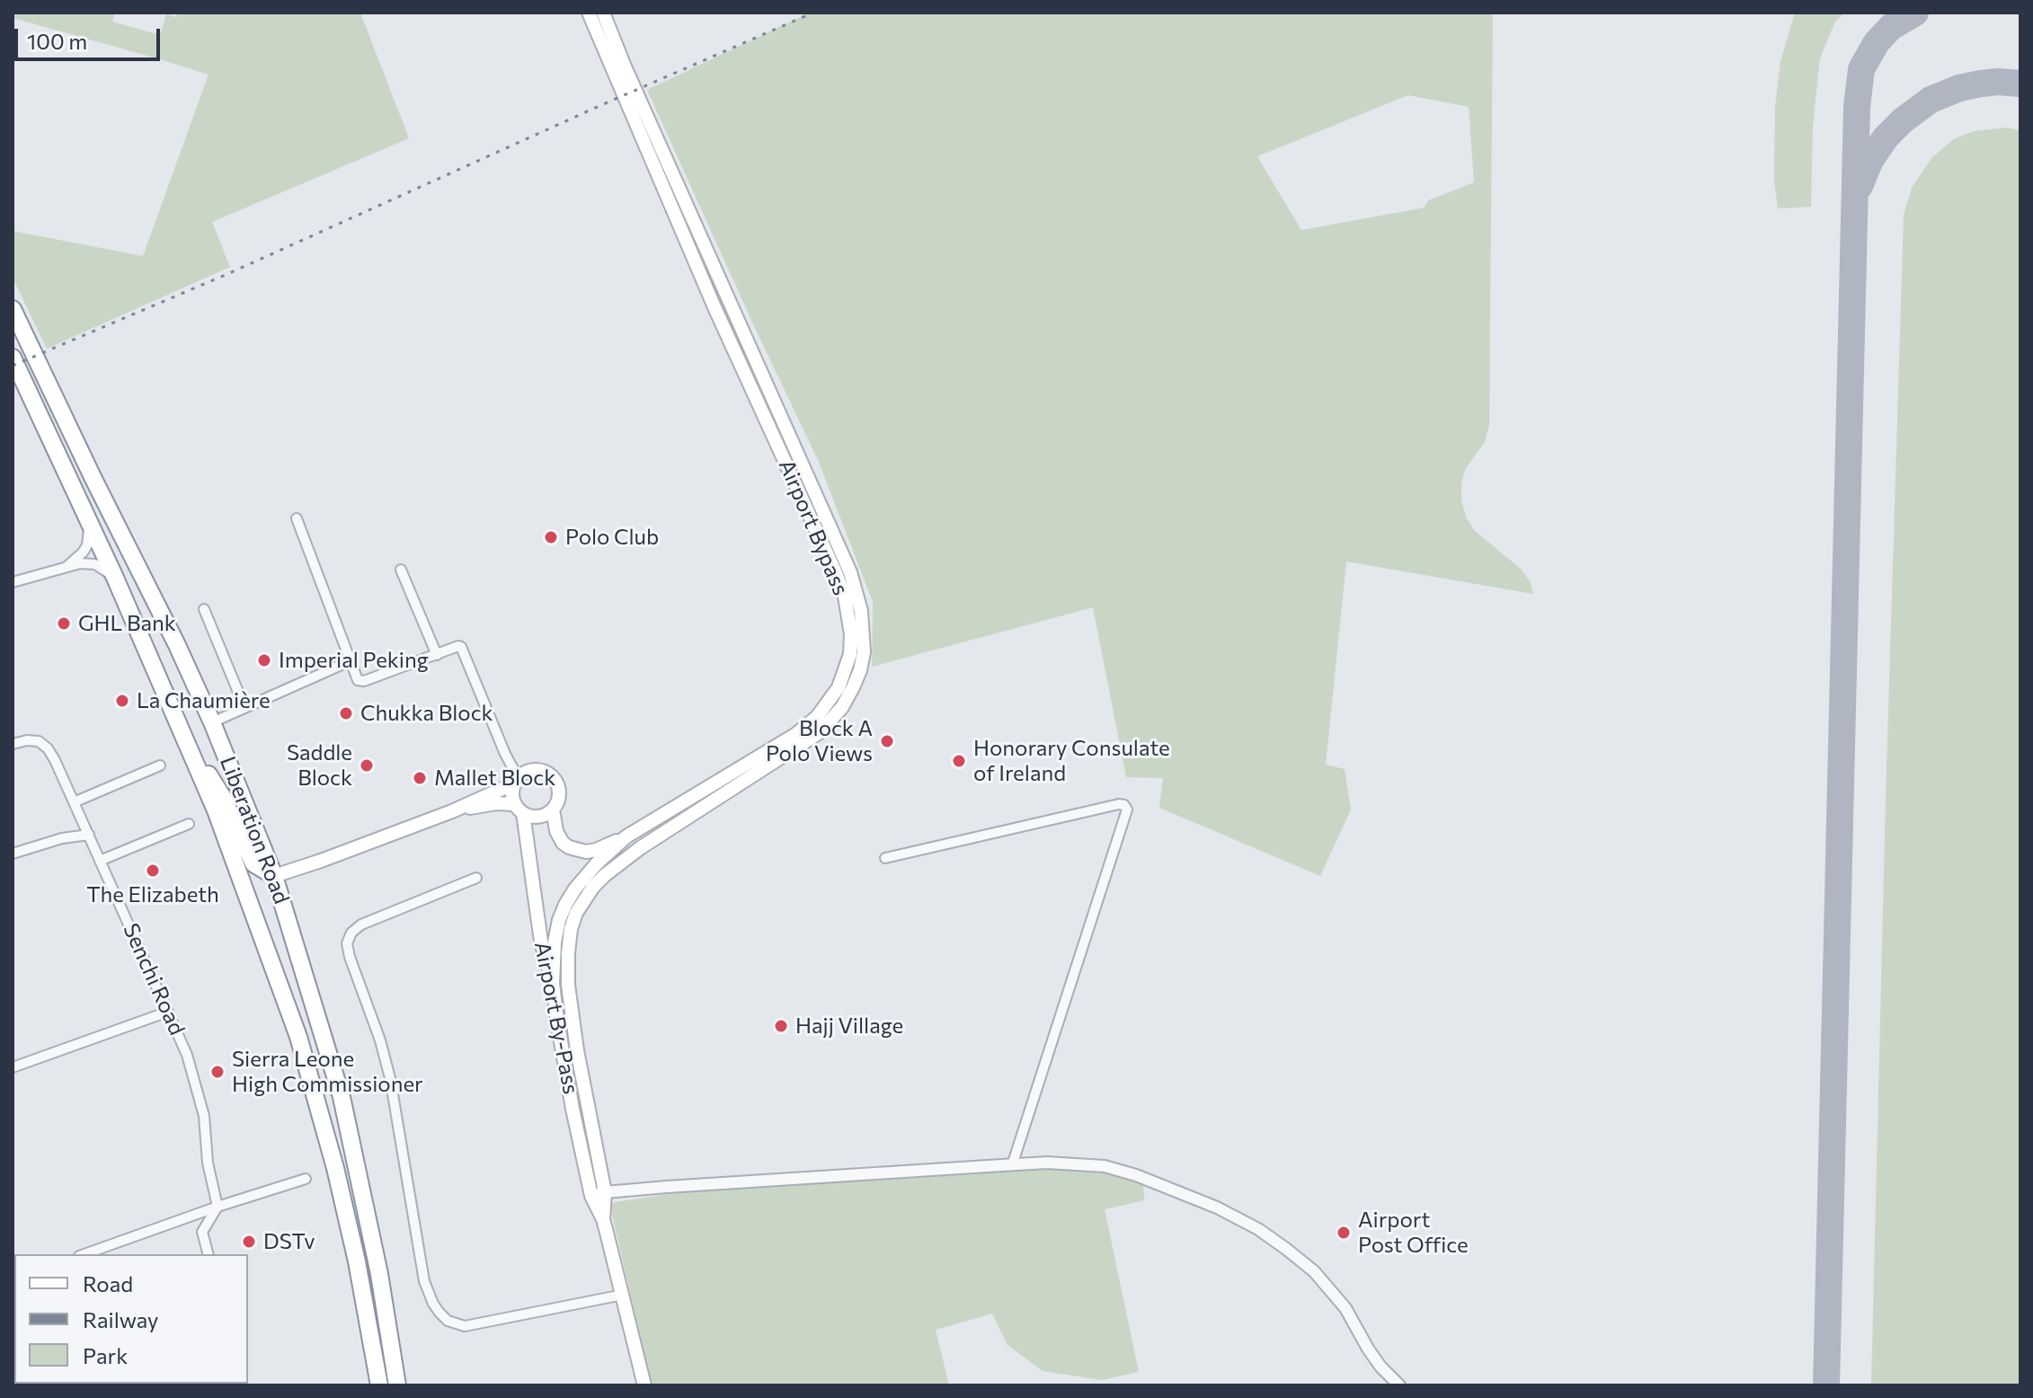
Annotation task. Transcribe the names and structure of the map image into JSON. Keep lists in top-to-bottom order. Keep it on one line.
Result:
{"streets":{"highway":["Liberation Road"],"main road":["Airport Bypass","Airport By-Pass"],"street":["Senchi Road"]},"crossings":[["Airport Bypass","Airport By-Pass"]],"places":["Polo Club","GHL Bank","Imperial Peking","La Chaumière","Chukka Block","Block A Polo Views","Honorary Consulate of Ireland","Saddle Block","Mallet Block","The Elizabeth","Hajj Village","Sierra Leone High Commissioner","Airport Post Office","DSTv"],"legend":["Road","Railway","Park"],"scale_bar":"100 m"}
